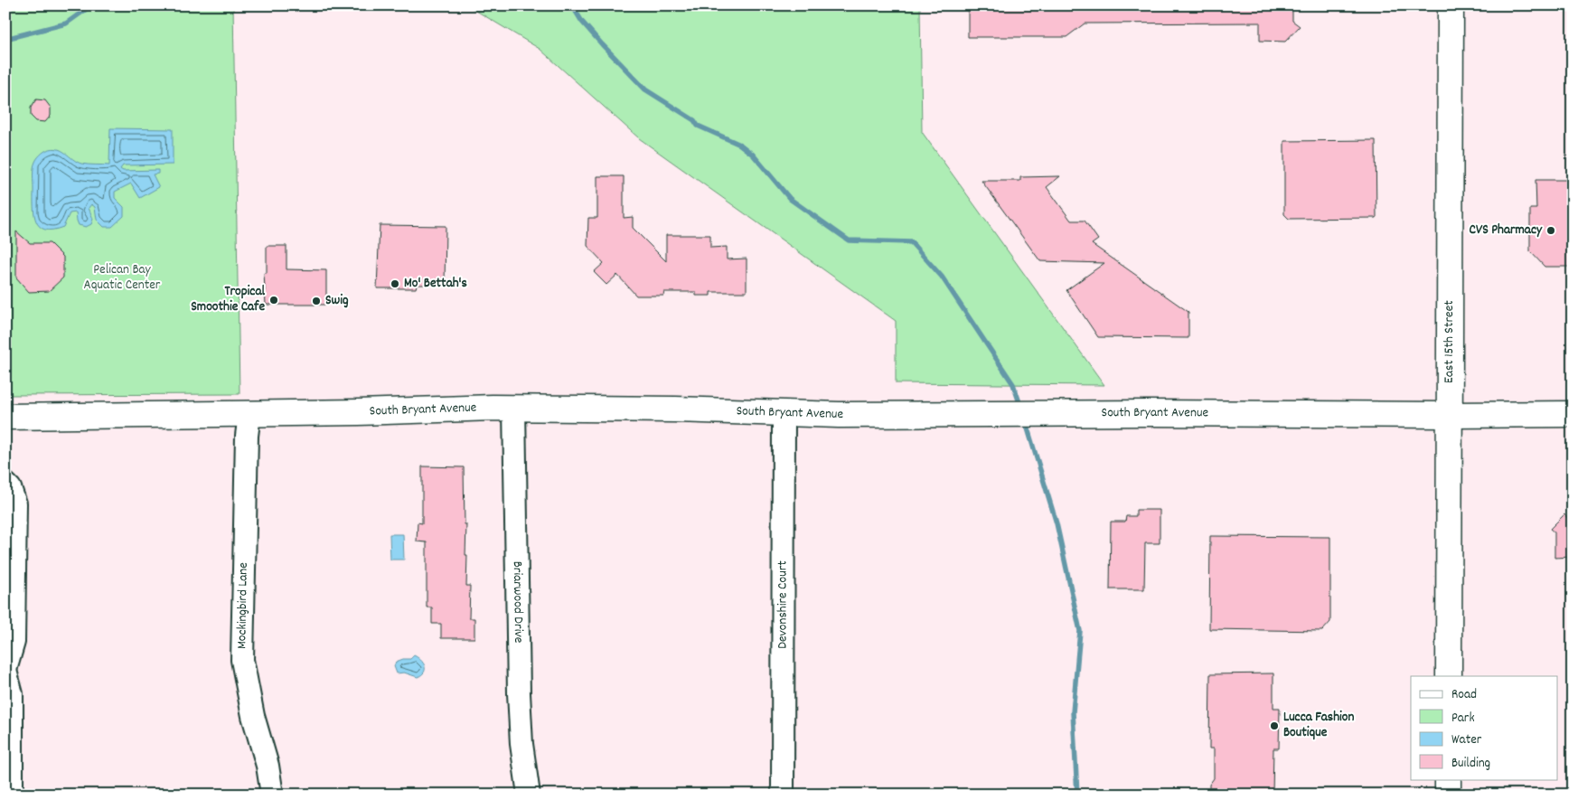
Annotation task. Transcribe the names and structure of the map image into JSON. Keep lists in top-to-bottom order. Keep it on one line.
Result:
{"streets":{"main road":["East 15th Street","South Bryant Avenue"],"street":["Briarwood Drive","Devonshire Court","Mockingbird Lane"]},"crossings":[["East 15th Street","South Bryant Avenue"],["South Bryant Avenue","Briarwood Drive"],["South Bryant Avenue","Devonshire Court"],["South Bryant Avenue","Mockingbird Lane"]],"parks":["Pelican Bay Aquatic Center"],"places":["CVS Pharmacy","Mo' Bettah's","Tropical Smoothie Cafe","Swig","Lucca Fashion Boutique"],"legend":["Road","Park","Water","Building"]}
